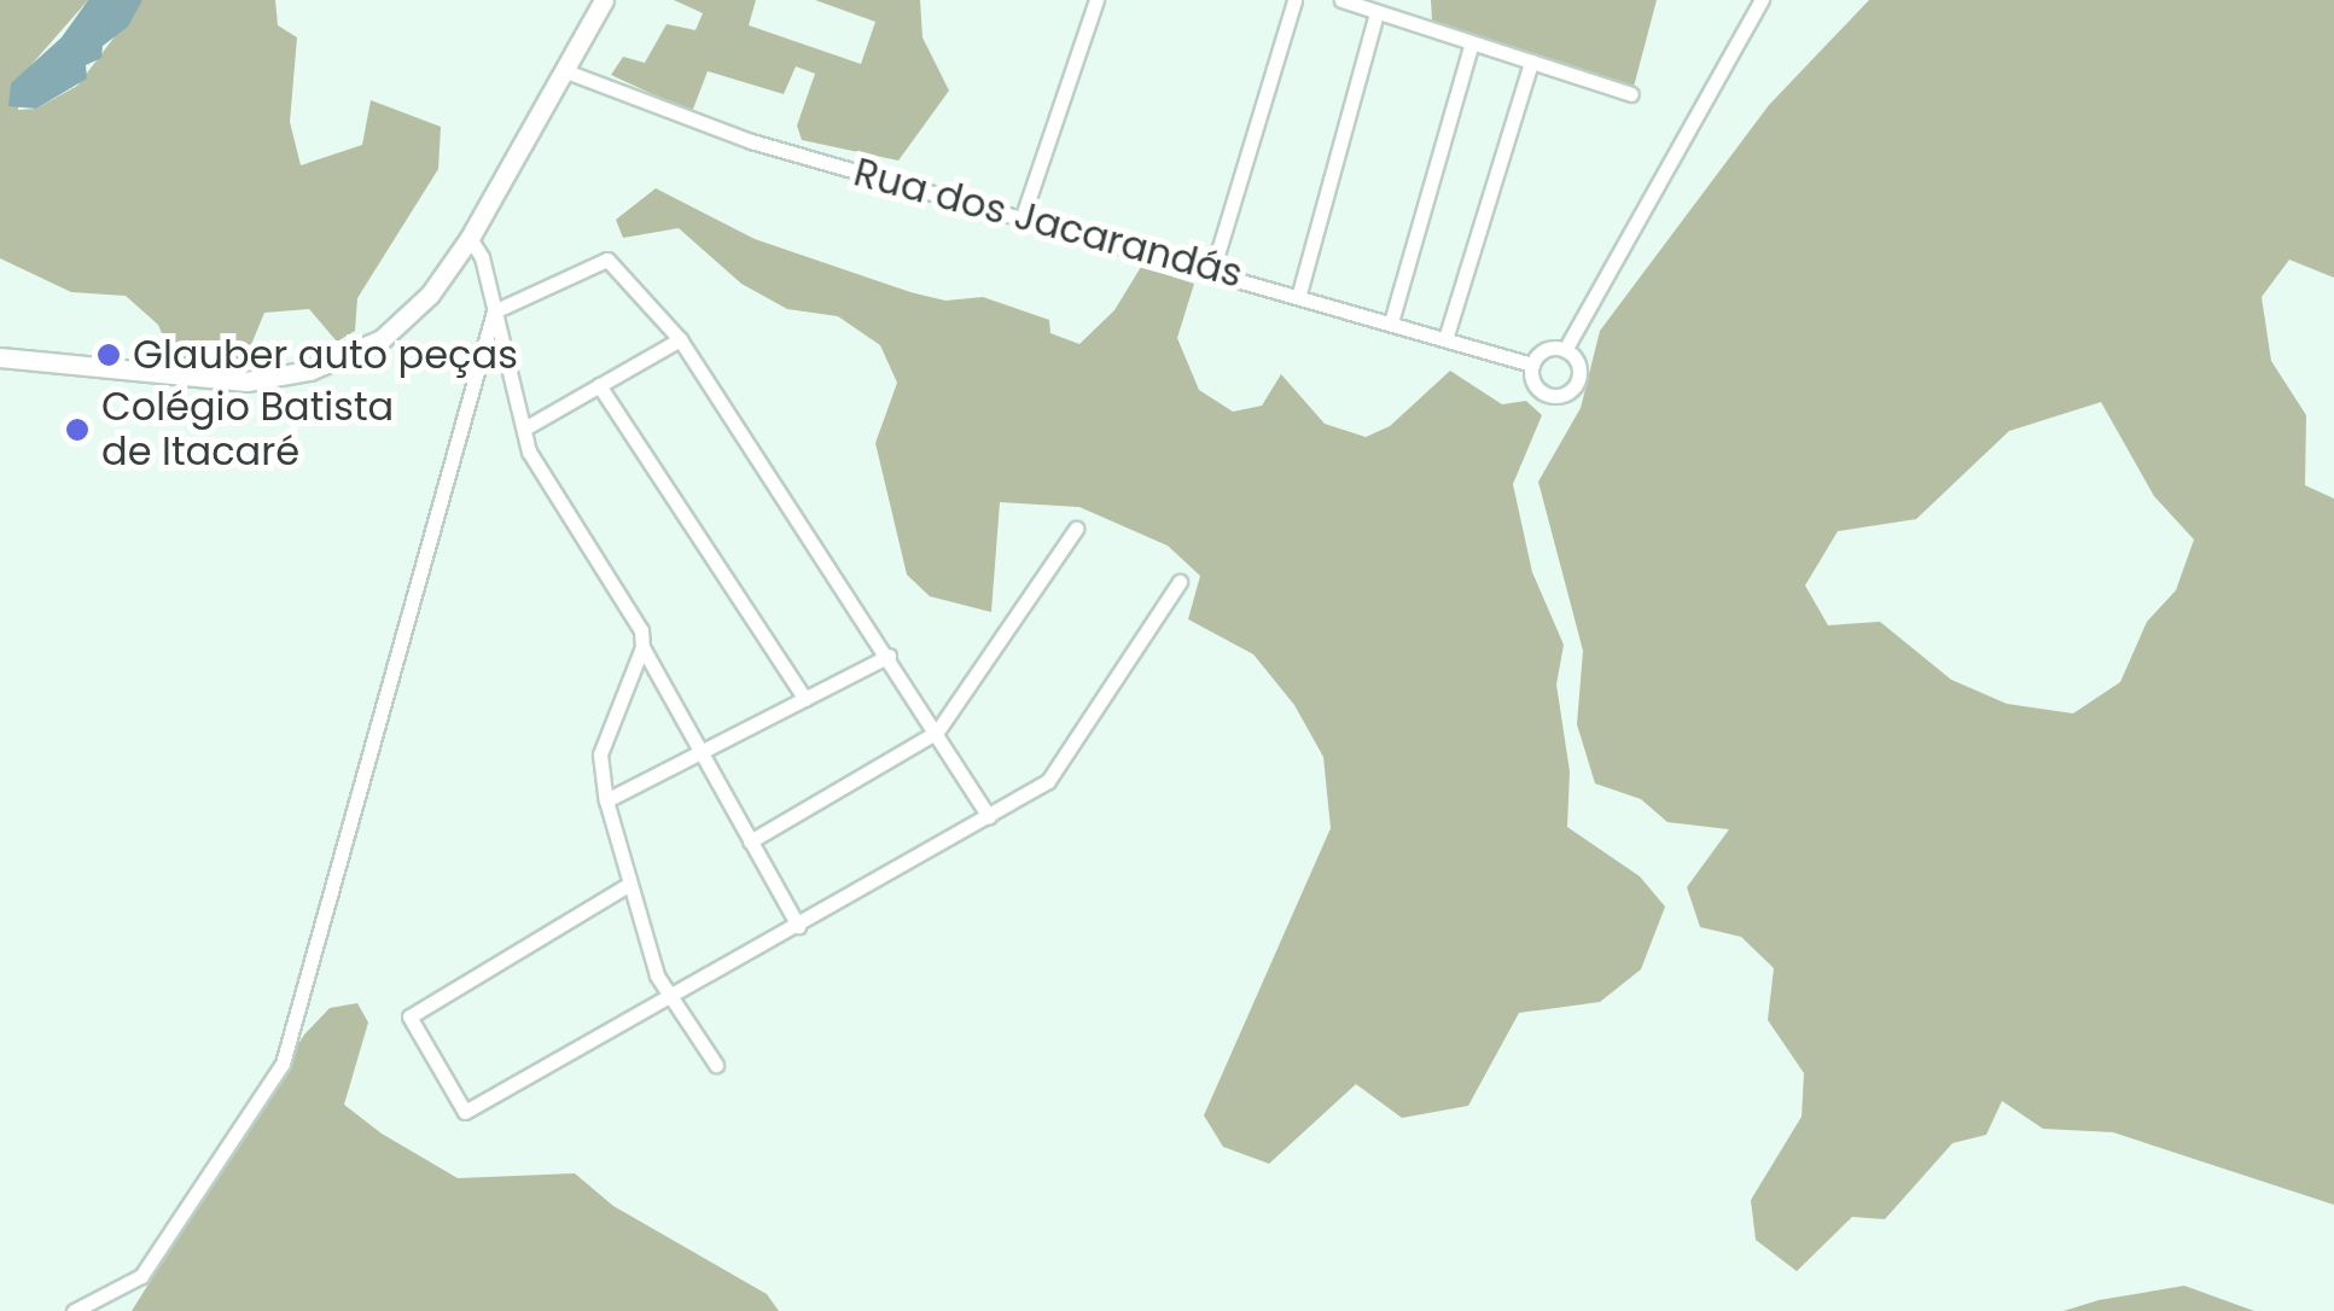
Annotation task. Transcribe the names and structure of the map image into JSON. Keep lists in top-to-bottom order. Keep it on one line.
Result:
{"streets":{"street":["Rua dos Jacarandás"]},"places":["Glauber auto peças","Colégio Batista de Itacaré"]}
